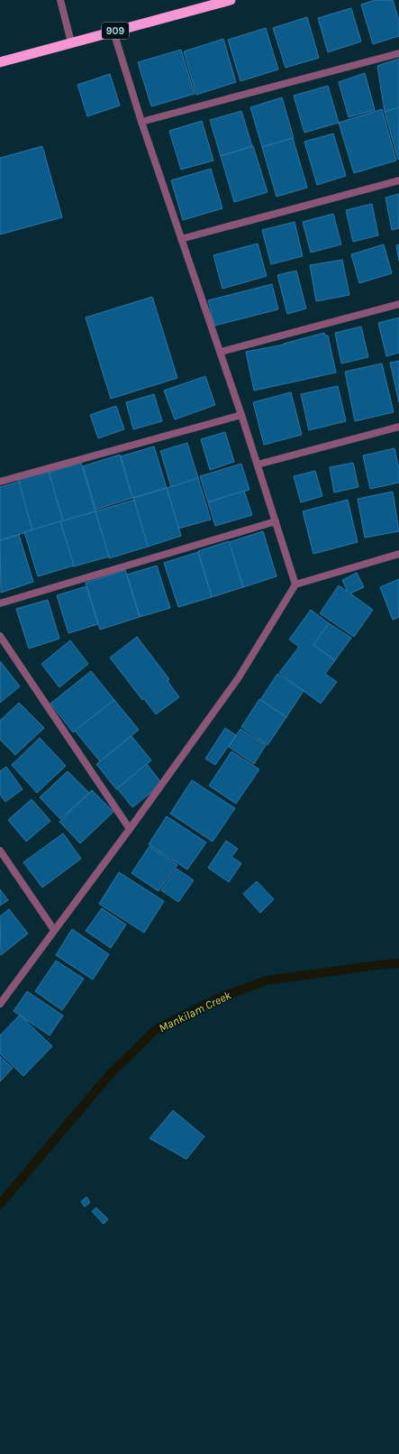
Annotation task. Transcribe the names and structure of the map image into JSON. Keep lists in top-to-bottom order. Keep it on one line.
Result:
{"streets":{"highway":["909"]},"water":["Mankilam Creek"]}
